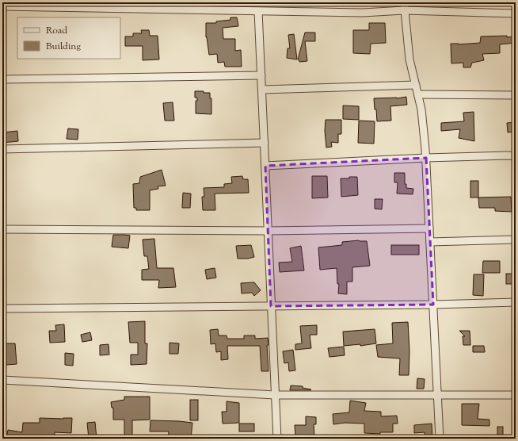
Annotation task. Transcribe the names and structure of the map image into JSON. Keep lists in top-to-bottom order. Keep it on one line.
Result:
{"legend":["Road","Building"]}
